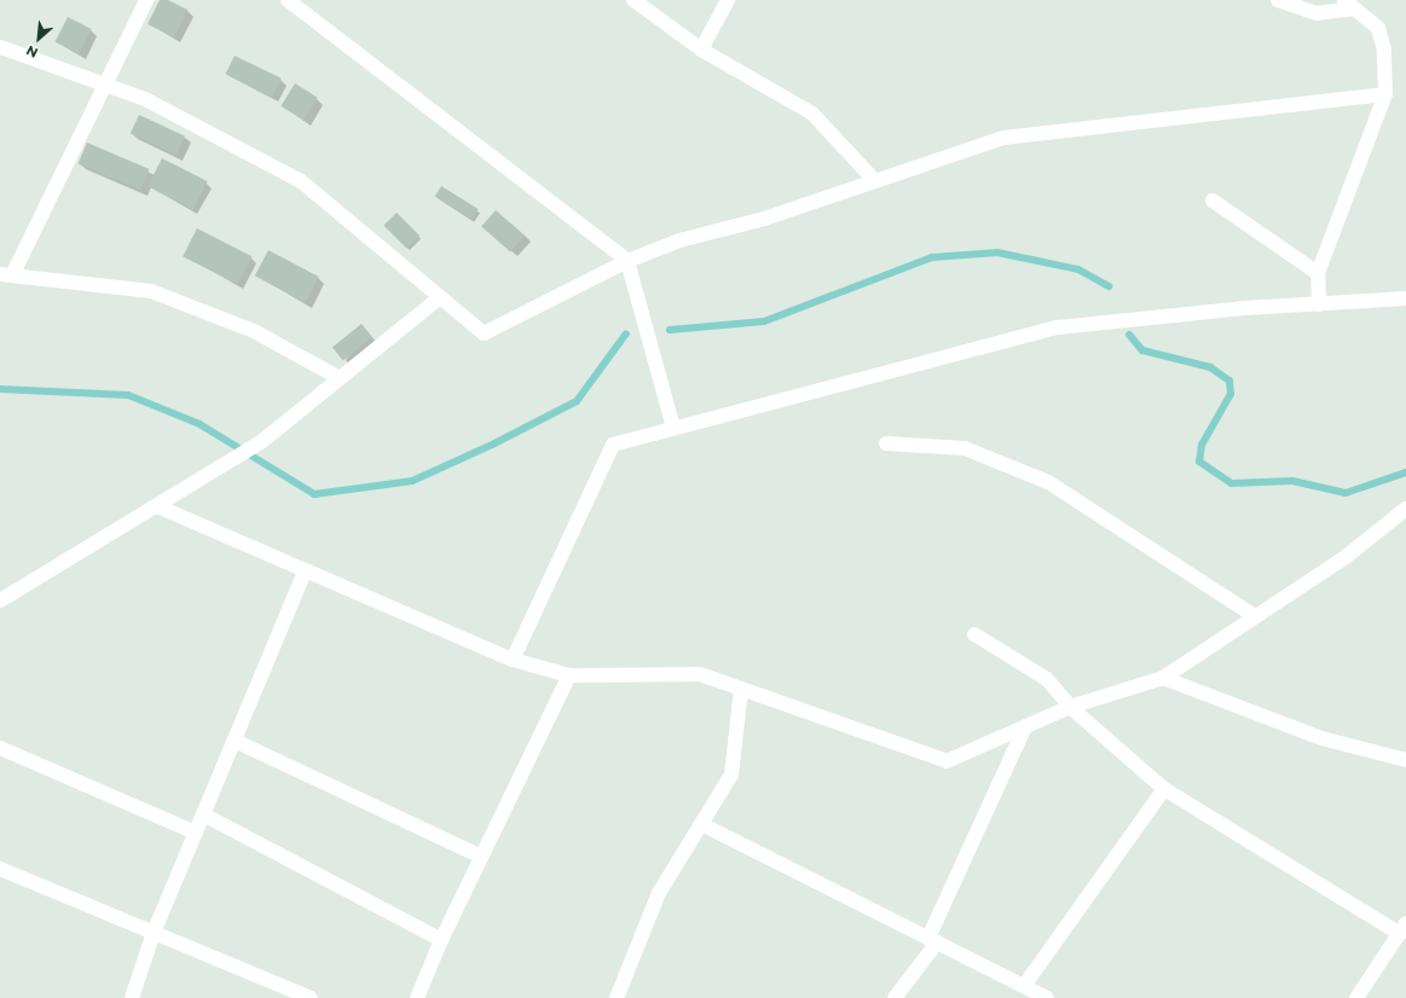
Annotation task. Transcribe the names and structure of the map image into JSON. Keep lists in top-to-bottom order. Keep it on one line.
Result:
{"north":"bottom left"}
